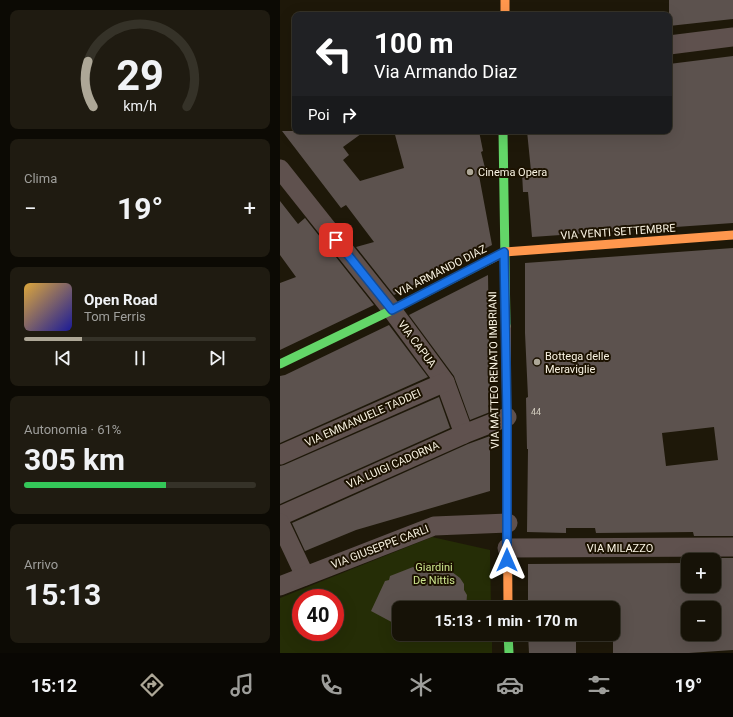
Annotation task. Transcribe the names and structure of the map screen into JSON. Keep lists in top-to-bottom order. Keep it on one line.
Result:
{"streets":{"street":["VIA VENTI SETTEMBRE","VIA ARMANDO DIAZ","VIA CAPUA","VIA MATTEO RENATO IMBRIANI","VIA EMMANUELE TADDEI","VIA LUIGI CADORNA","VIA GIUSEPPE CARLI","VIA MILAZZO"]},"crossings":[["VIA VENTI SETTEMBRE","VIA ARMANDO DIAZ"],["VIA VENTI SETTEMBRE","VIA MATTEO RENATO IMBRIANI"],["VIA ARMANDO DIAZ","VIA CAPUA"],["VIA ARMANDO DIAZ","VIA MATTEO RENATO IMBRIANI"],["VIA CAPUA","VIA EMMANUELE TADDEI"],["VIA CAPUA","VIA LUIGI CADORNA"],["VIA MATTEO RENATO IMBRIANI","VIA LUIGI CADORNA"],["VIA MATTEO RENATO IMBRIANI","VIA GIUSEPPE CARLI"],["VIA MATTEO RENATO IMBRIANI","VIA MILAZZO"]],"parks":["Giardini De Nittis"],"places":["Cinema Opera","Bottega delle Meraviglie"],"house_numbers":["44"],"page":{"turn":["100 m","Via Armando Diaz"],"then":"Poi","tile":["Clima",["Autonomia · 61%","305 km"],["Arrivo","15:13"]],"heat":["−","19°","+"],"song":["Open Road","Tom Ferris"],"map_buttons":["+","−"],"limit":"40","trip":"15:13 · 1 min · 170 m","tabs":["15:12","19°"],"gauge":["29","km/h"]}}
